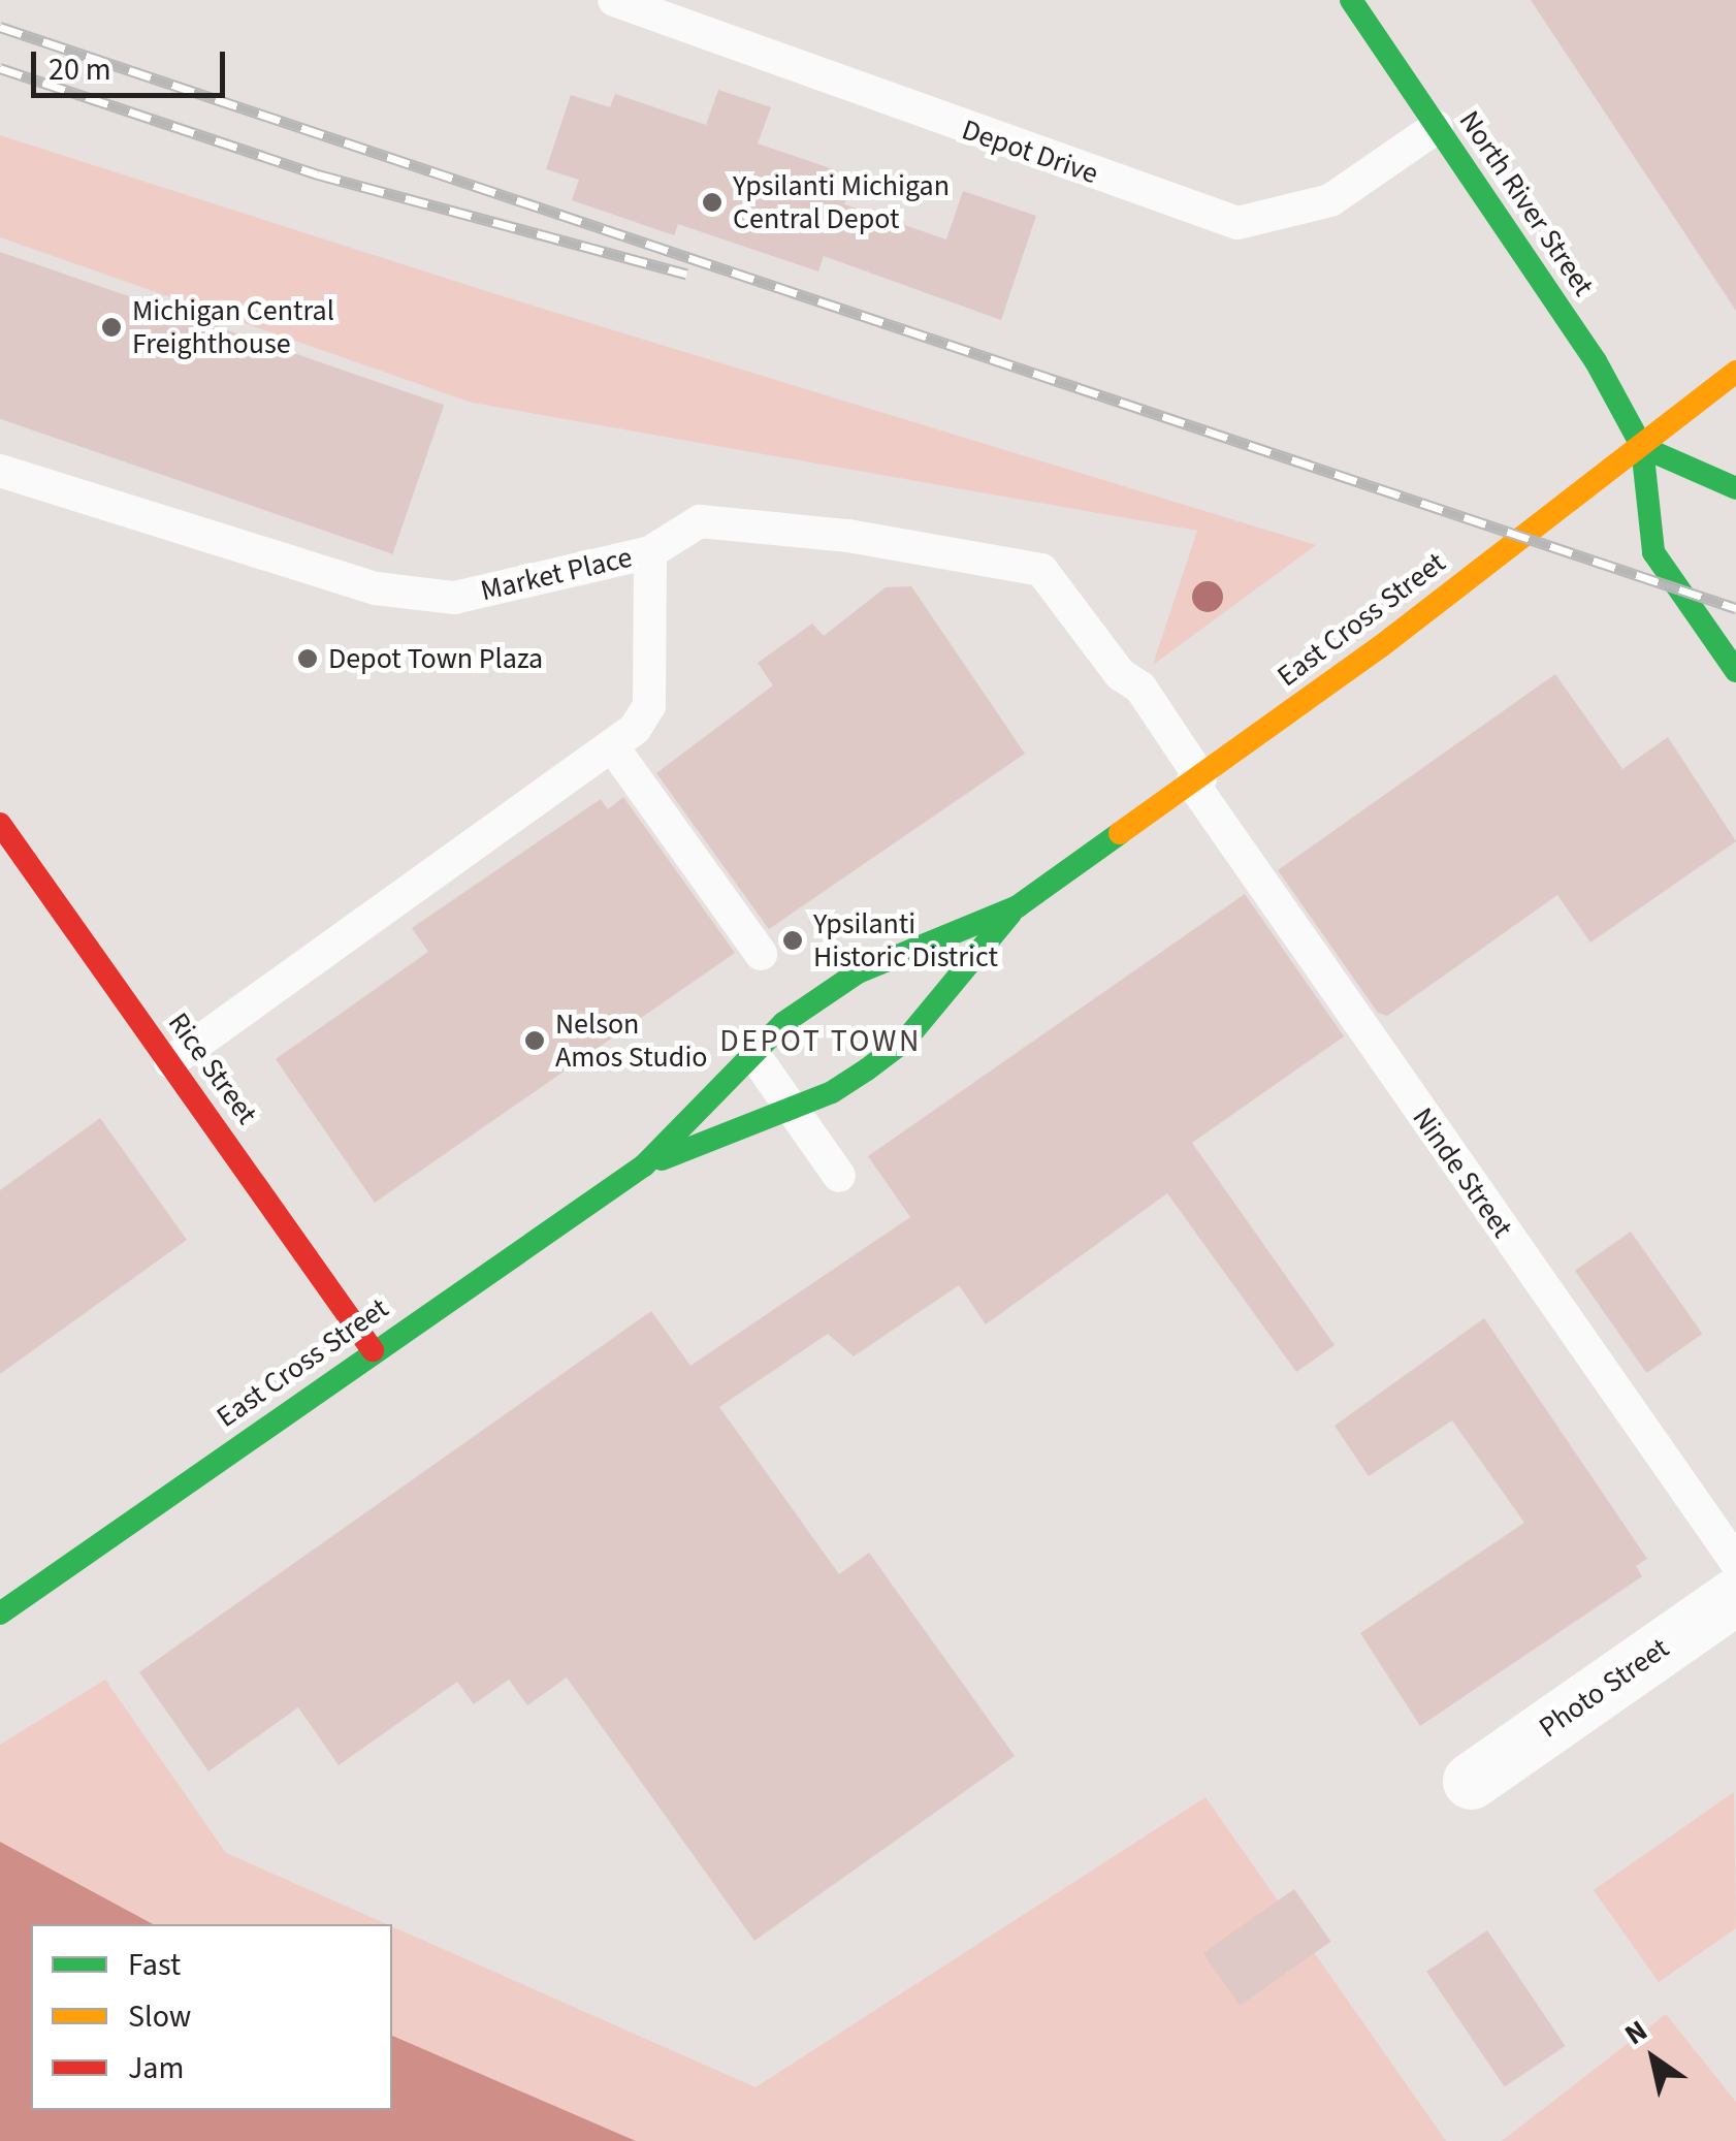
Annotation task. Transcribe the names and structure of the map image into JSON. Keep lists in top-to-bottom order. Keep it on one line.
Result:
{"streets":{"street":["North River Street","East Cross Street","Rice Street","Photo Street"],"lane":["Depot Drive","Market Place","Ninde Street"]},"crossings":[["Depot Drive","North River Street"],["North River Street","East Cross Street"],["Market Place","East Cross Street"],["Market Place","Ninde Street"],["East Cross Street","Rice Street"],["East Cross Street","Ninde Street"]],"districts":["DEPOT TOWN"],"places":["Ypsilanti Michigan Central Depot","Michigan Central Freighthouse","Depot Town Plaza","Ypsilanti Historic District","Nelson Amos Studio"],"legend":["Fast","Slow","Jam"],"scale_bar":"20 m","north":"top left"}
